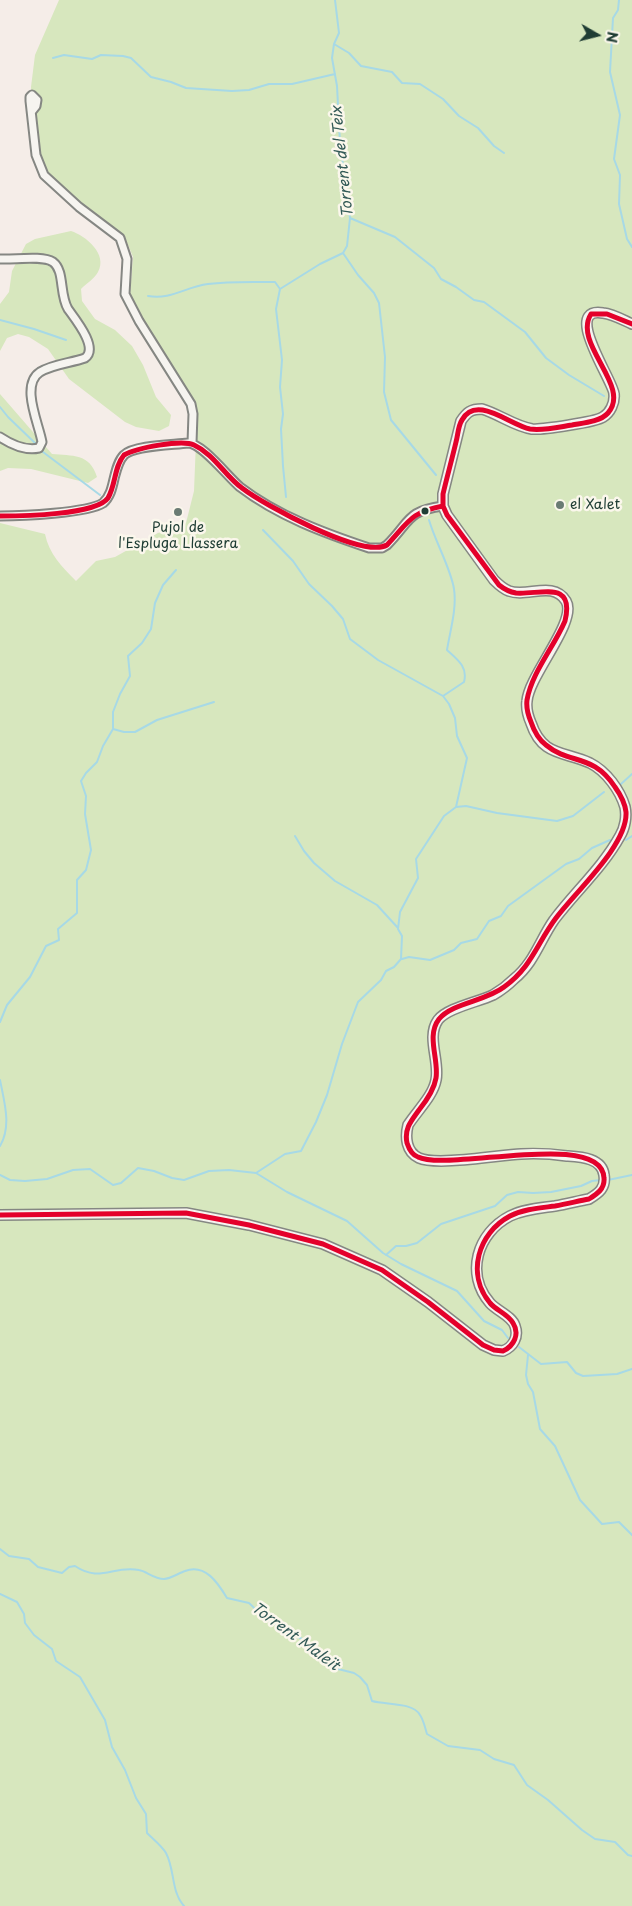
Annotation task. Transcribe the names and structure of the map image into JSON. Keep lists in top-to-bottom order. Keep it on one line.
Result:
{"water":["Torrent del Teix","Torrent Maleït"],"places":["el Xalet","Pujol de l'Espluga Llassera"],"north":"right"}
